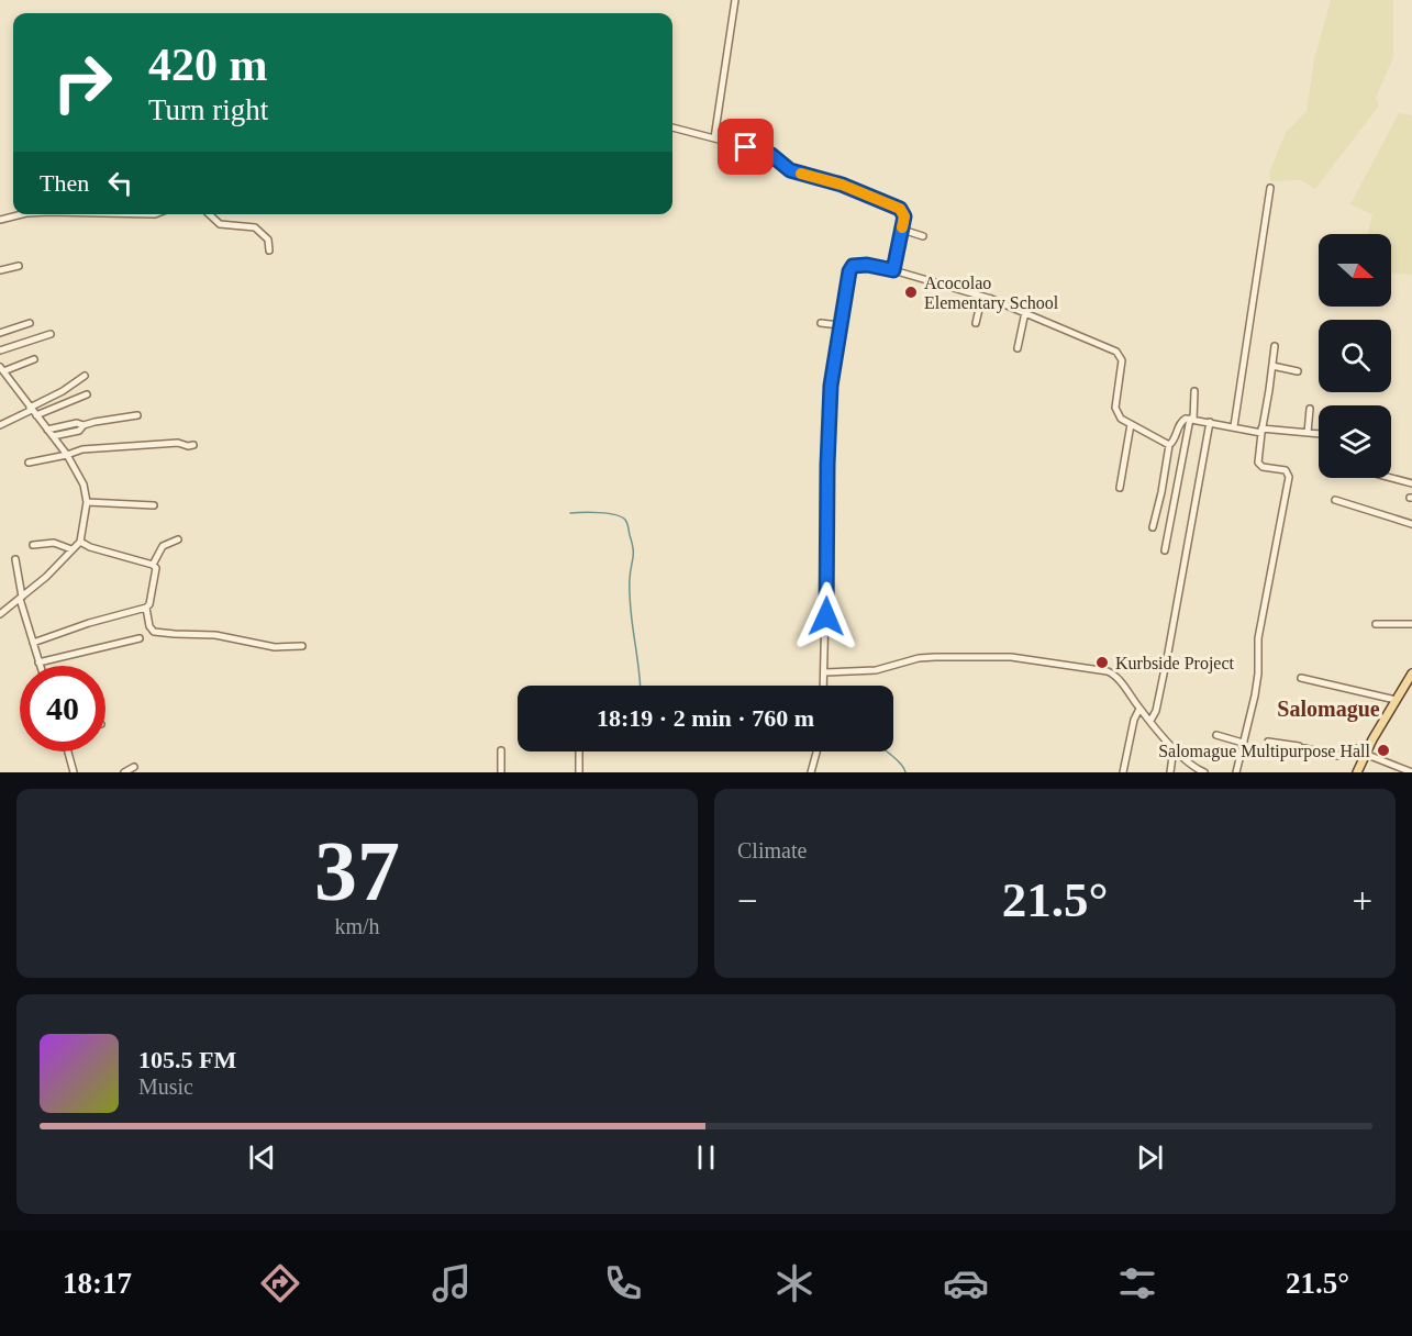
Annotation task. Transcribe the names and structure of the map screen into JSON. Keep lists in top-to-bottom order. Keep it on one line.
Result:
{"districts":["Salomague"],"places":["Acocolao Elementary School","Kurbside Project","Salomague Multipurpose Hall"],"north":"right","page":{"turn":["420 m","Turn right"],"then":"Then","limit":"40","trip":"18:19 · 2 min · 760 m","tile":[["37","km/h"],"Climate"],"heat":["−","21.5°","+"],"song":["105.5 FM","Music"],"tabs":["18:17","21.5°"]}}
